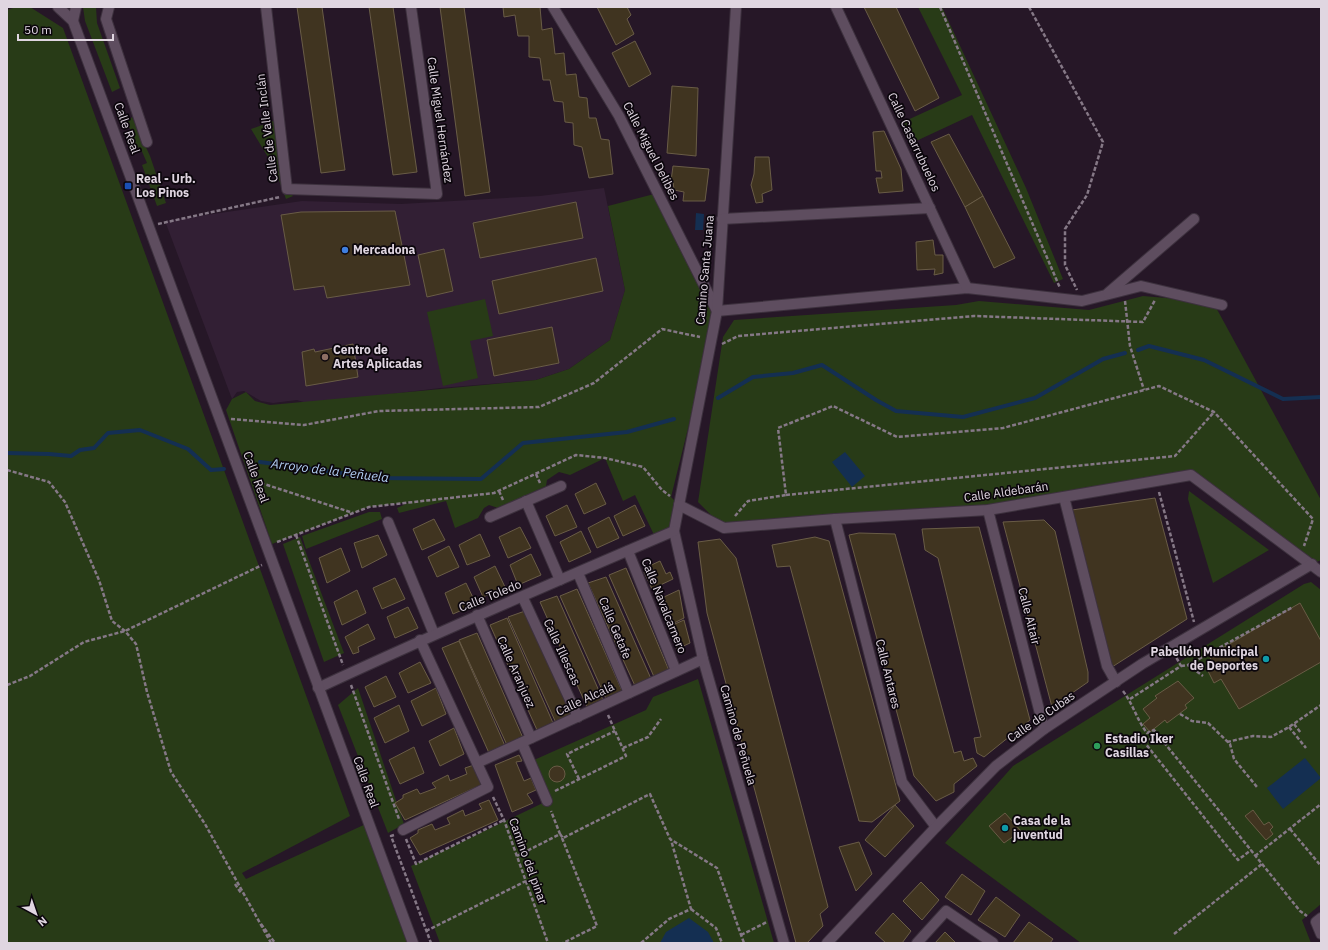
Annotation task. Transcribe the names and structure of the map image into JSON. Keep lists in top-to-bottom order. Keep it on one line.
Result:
{"streets":{"street":["Calle Miguel Hernández","Calle Real","Calle de Valle Inclán","Calle Casarrubuelos","Calle Miguel Delibes","Camino Santa Juana","Calle Aldebarán","Calle Toledo","Calle Navalcarnero","Calle Altair","Calle Getafe","Calle Illescas","Calle Aranjuez","Calle Antares","Calle Alcalá","Calle de Cubas","Camino de Peñuela"],"path":["Camino del pinar"]},"crossings":[["Calle Miguel Hernández","Calle de Valle Inclán"],["Calle Real","Calle Toledo"],["Calle Miguel Delibes","Camino Santa Juana"],["Camino Santa Juana","Calle Toledo"],["Camino Santa Juana","Camino de Peñuela"],["Calle Aldebarán","Calle Altair"],["Calle Aldebarán","Calle Antares"],["Calle Aldebarán","Calle de Cubas"],["Calle Toledo","Calle Navalcarnero"],["Calle Toledo","Calle Getafe"],["Calle Toledo","Calle Illescas"],["Calle Toledo","Calle Aranjuez"],["Calle Toledo","Camino de Peñuela"],["Calle Navalcarnero","Calle Alcalá"],["Calle Altair","Calle de Cubas"],["Calle Getafe","Calle Alcalá"],["Calle Illescas","Calle Alcalá"],["Calle Aranjuez","Calle Alcalá"],["Calle Antares","Calle de Cubas"],["Calle Alcalá","Camino de Peñuela"]],"water":["Arroyo de la Peñuela"],"places":{"transit":["Real - Urb. Los Pinos"],"other":["Mercadona","Centro de Artes Aplicadas","Pabellón Municipal de Deportes","Estadio Iker Casillas","Casa de la juventud"]},"scale_bar":"50 m","north":"bottom right"}
